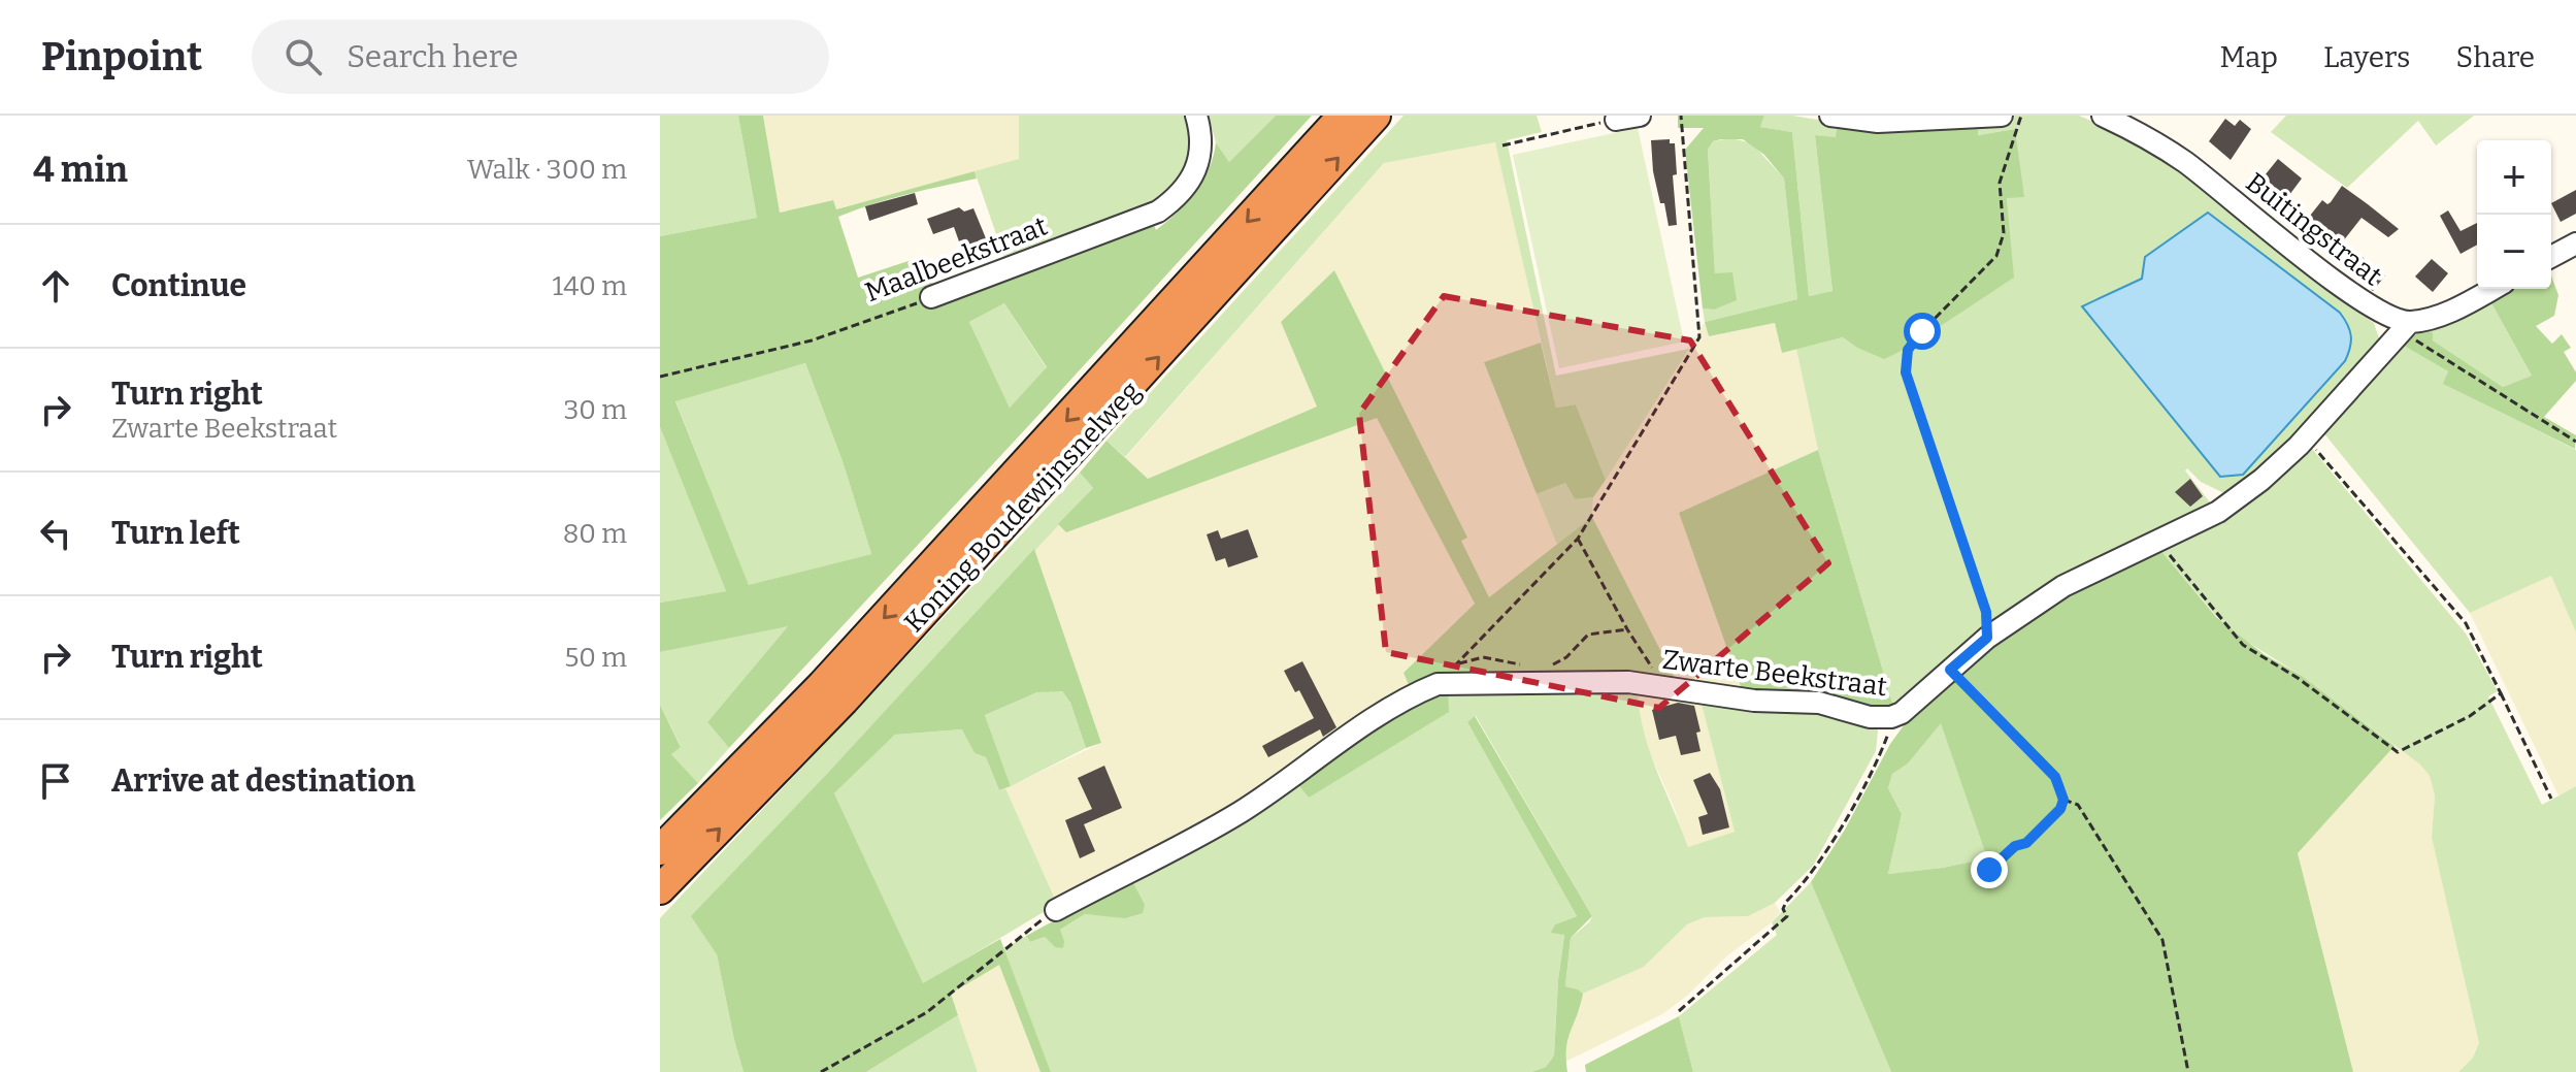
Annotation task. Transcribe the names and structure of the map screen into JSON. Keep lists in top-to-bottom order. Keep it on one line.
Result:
{"streets":{"highway":["Koning Boudewijnsnelweg"],"street":["Buitingstraat","Maalbeekstraat","Zwarte Beekstraat"]},"crossings":[["Buitingstraat","Zwarte Beekstraat"]],"page":{"header":"Pinpoint","search":"Search here","nav":["Map","Layers","Share"],"heading":["4 min","Walk · 300 m"],"map_buttons":["+","−"],"list":[["Continue","140 m"],["Turn right","Zwarte Beekstraat","30 m"],["Turn left","80 m"],["Turn right","50 m"],"Arrive at destination"]}}
